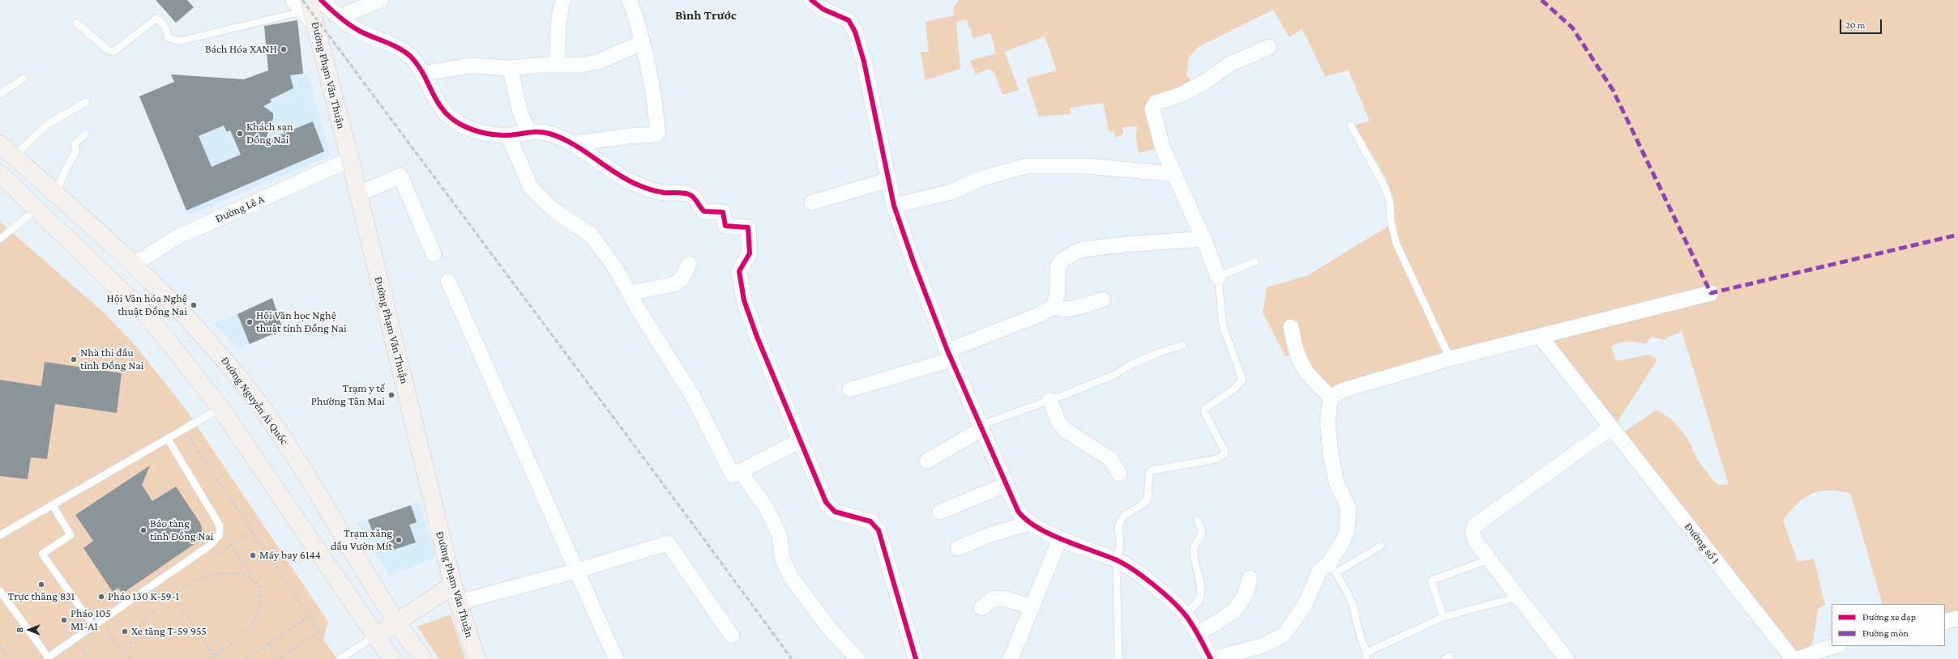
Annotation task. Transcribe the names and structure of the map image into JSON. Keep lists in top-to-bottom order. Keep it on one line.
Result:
{"streets":{"main road":["Đường Phạm Văn Thuận","Đường Nguyễn Ái Quốc"],"street":["Đường Lê A","Đường số 1"]},"crossings":[["Đường Phạm Văn Thuận","Đường Lê A"],["Đường Lê A","Đường Nguyễn Ái Quốc"]],"districts":["Bình Trước"],"places":["Bách Hóa XANH","Khách sạn Đồng Nai","Hội Văn hóa Nghệ thuật Đồng Nai","Hội Văn học Nghệ thuật tỉnh Đồng Nai","Nhà thi đấu tỉnh Đồng Nai","Trạm y tế Phường Tân Mai","Bảo tàng tỉnh Đồng Nai","Trạm xăng dầu Vườn Mít","Máy bay 6144","Trực thăng 831","Pháo 130 K-59-1","Pháo 105 M1-A1","Xe tăng T-59 955"],"legend":["Đường xe đạp","Đường mòn"],"scale_bar":"20 m","north":"left"}
